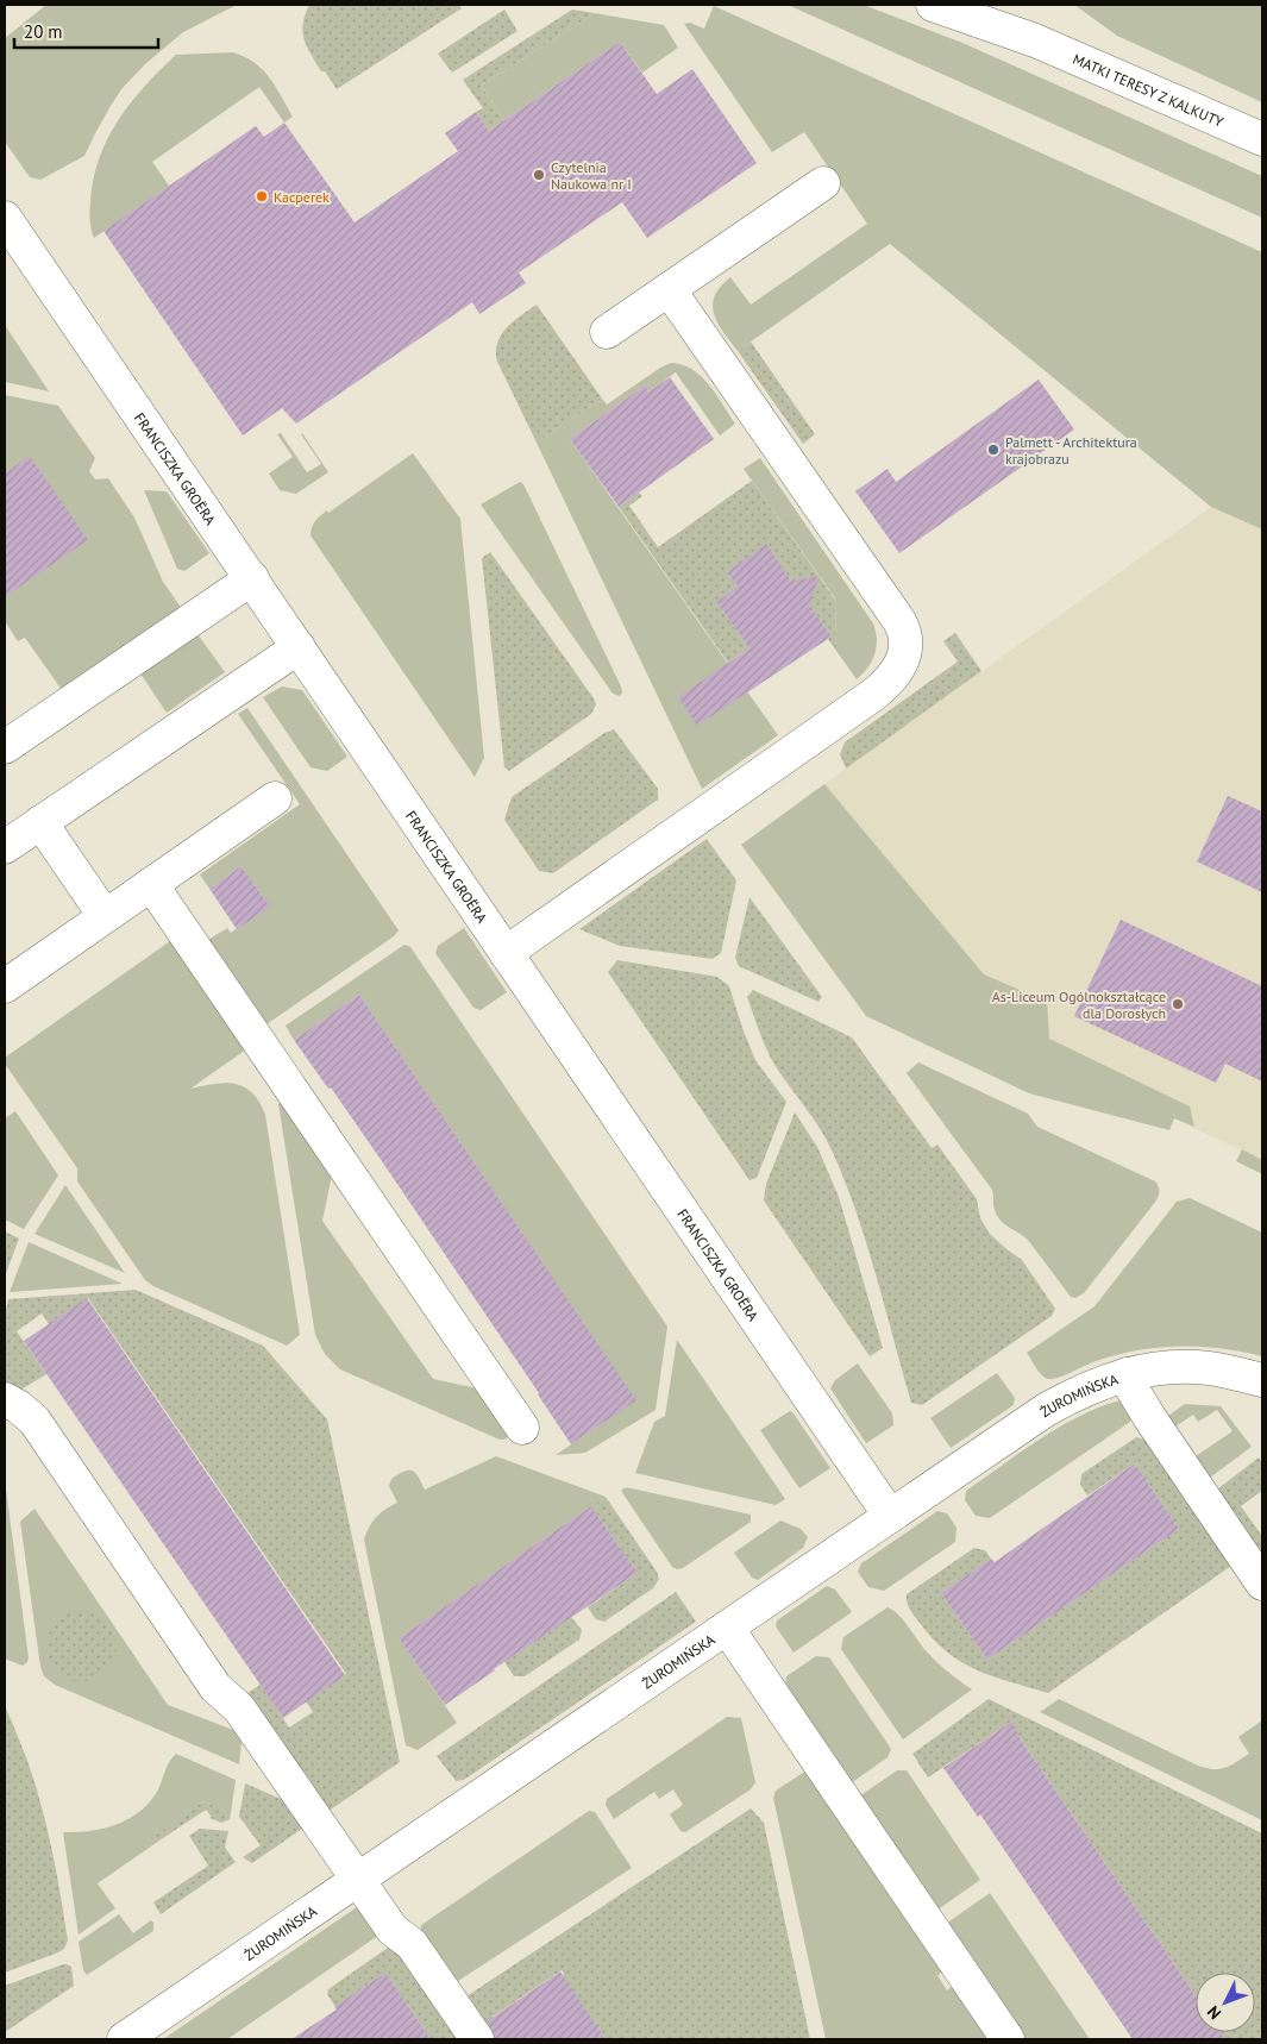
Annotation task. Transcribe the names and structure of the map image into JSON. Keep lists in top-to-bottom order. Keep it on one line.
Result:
{"streets":{"street":["MATKI TERESY Z KALKUTY","FRANCISZKA GROËRA","ŻUROMIŃSKA"]},"crossings":[["FRANCISZKA GROËRA","ŻUROMIŃSKA"]],"places":["Czytelnia Naukowa nr I","Kacperek","Palmett - Architektura krajobrazu","As-Liceum Ogólnokształcące dla Dorosłych"],"scale_bar":"20 m","north":"bottom left"}
